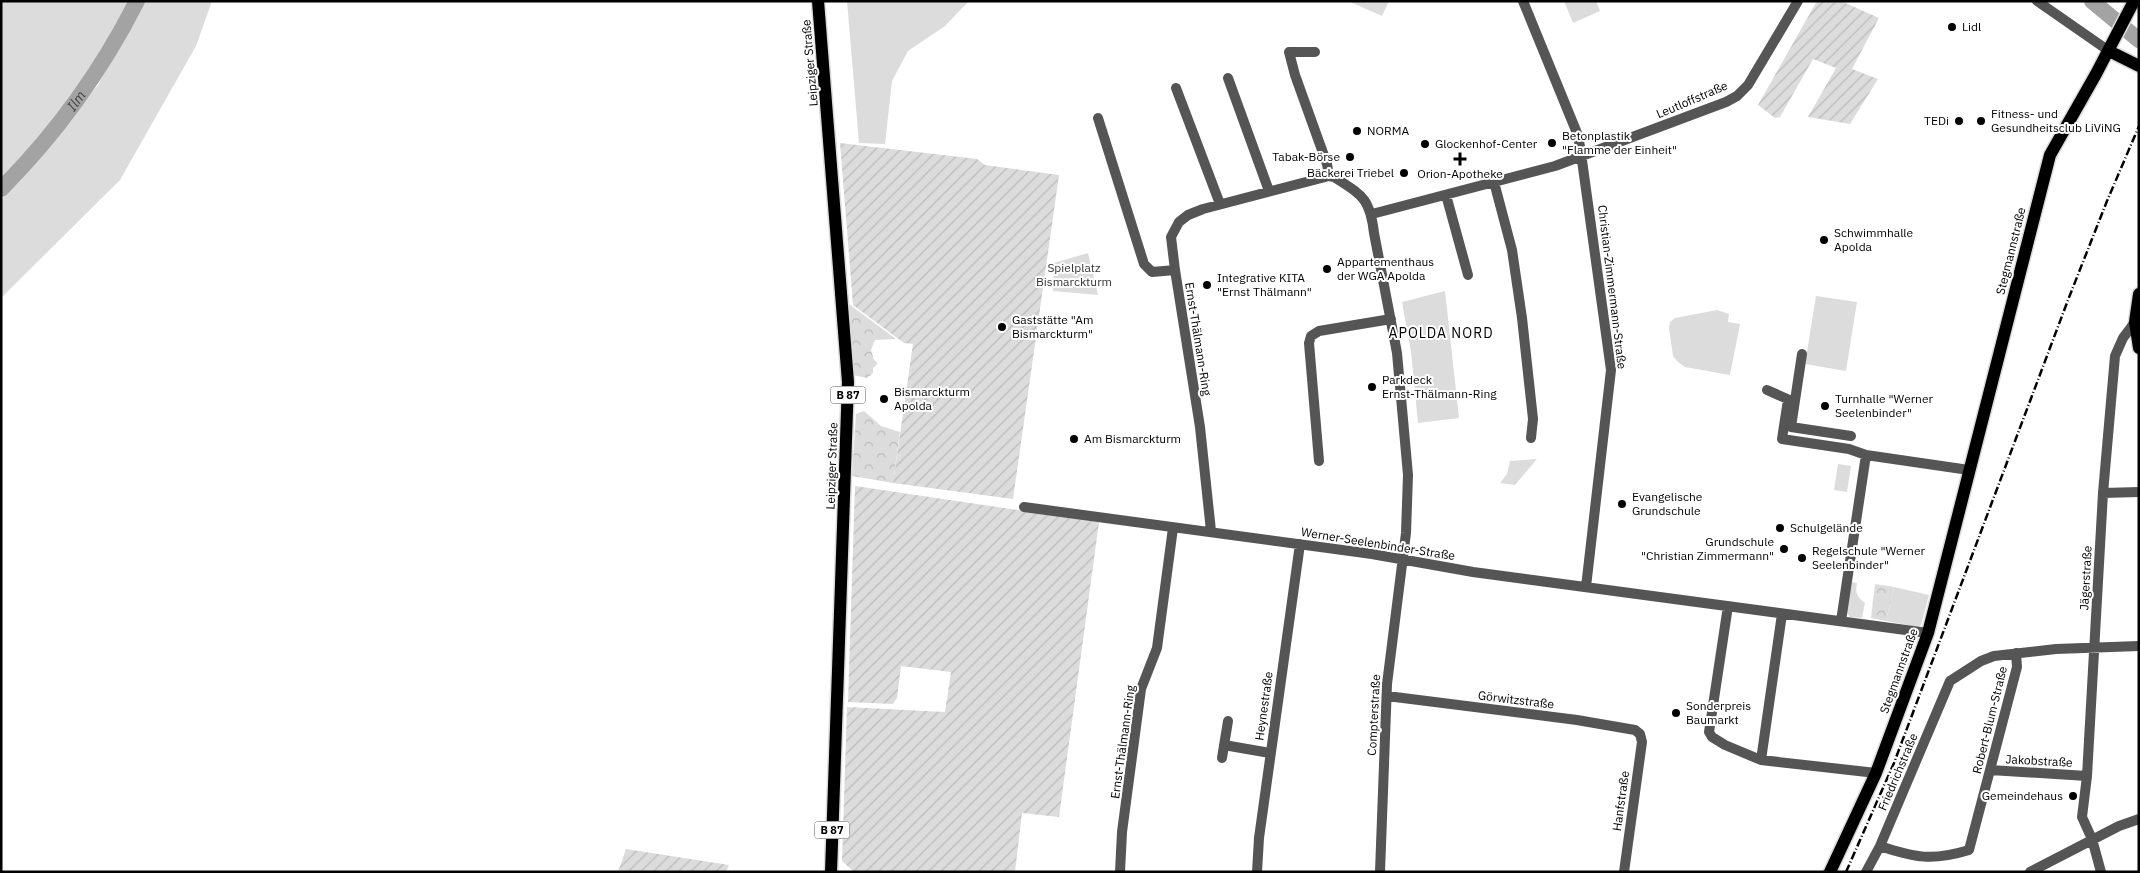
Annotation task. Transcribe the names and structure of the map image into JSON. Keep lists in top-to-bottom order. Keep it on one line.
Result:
{"streets":{"main road":["Leipziger Straße","Stegmannstraße","B 87"],"street":["Leutloffstraße","Christian-Zimmermann-Straße","Ernst-Thälmann-Ring","Werner-Seelenbinder-Straße","Jägerstraße","Görwitzstraße","Heynestraße","Compterstraße","Robert-Blum-Straße","Jakobstraße","Friedrichstraße","Hanfstraße"]},"crossings":[["Leutloffstraße","Christian-Zimmermann-Straße"],["Stegmannstraße","Werner-Seelenbinder-Straße"],["Christian-Zimmermann-Straße","Werner-Seelenbinder-Straße"],["Ernst-Thälmann-Ring","Werner-Seelenbinder-Straße"],["Werner-Seelenbinder-Straße","Heynestraße"],["Werner-Seelenbinder-Straße","Compterstraße"],["Jägerstraße","Jakobstraße"],["Görwitzstraße","Compterstraße"],["Görwitzstraße","Hanfstraße"],["Robert-Blum-Straße","Jakobstraße"],["Robert-Blum-Straße","Friedrichstraße"]],"districts":["APOLDA NORD"],"water":["Ilm"],"parks":["Spielplatz Bismarckturm"],"places":{"other":["Lidl","TEDi","Fitness- und Gesundheitsclub LiViNG","NORMA","Betonplastik \"Flamme der Einheit\"","Glockenhof-Center","Tabak-Börse","Bäckerei Triebel","Schwimmhalle Apolda","Appartementhaus der WGA Apolda","Integrative KITA \"Ernst Thälmann\"","Gaststätte \"Am Bismarckturm\"","Parkdeck Ernst-Thälmann-Ring","Bismarckturm Apolda","Turnhalle \"Werner Seelenbinder\"","Am Bismarckturm","Evangelische Grundschule","Schulgelände","Grundschule \"Christian Zimmermann\"","Regelschule \"Werner Seelenbinder\"","Sonderpreis Baumarkt","Gemeindehaus"],"health":["Orion-Apotheke"]}}
